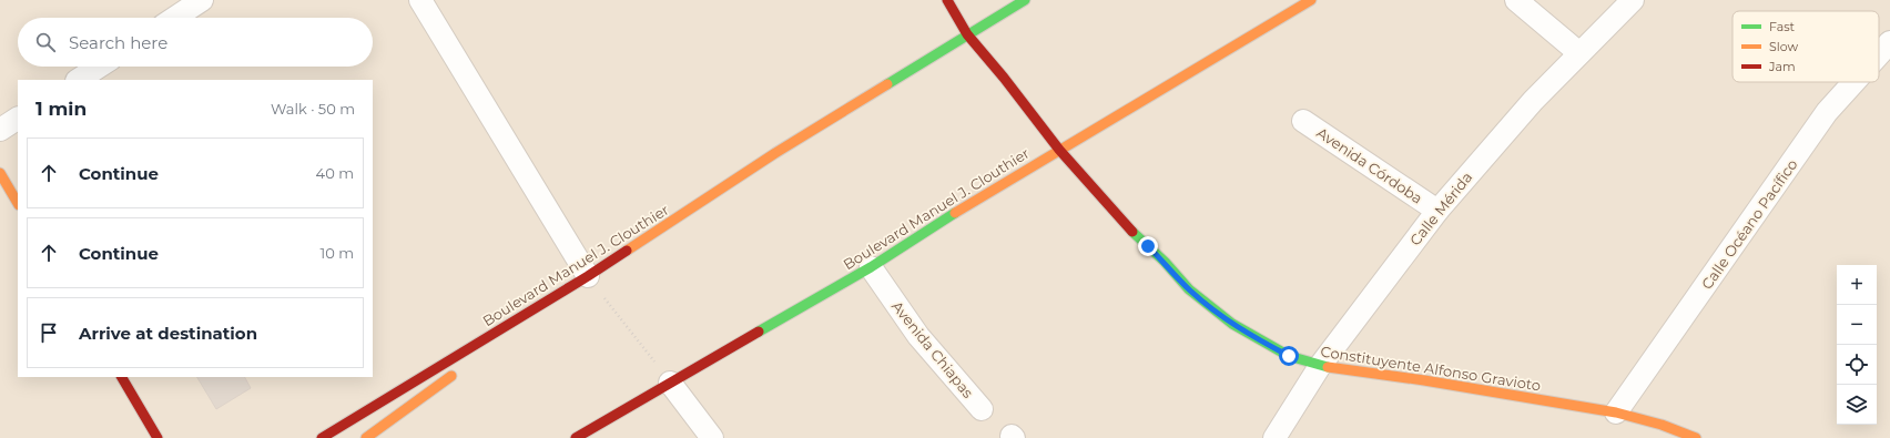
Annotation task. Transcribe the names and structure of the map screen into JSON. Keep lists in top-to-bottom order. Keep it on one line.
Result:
{"streets":{"main road":["Boulevard Manuel J. Clouthier","Constituyente Alfonso Gravioto"],"street":["Avenida Córdoba","Calle Mérida","Calle Océano Pacífico","Avenida Chiapas"]},"crossings":[["Avenida Córdoba","Calle Mérida"],["Boulevard Manuel J. Clouthier","Avenida Chiapas"],["Boulevard Manuel J. Clouthier","Constituyente Alfonso Gravioto"],["Calle Mérida","Constituyente Alfonso Gravioto"],["Calle Océano Pacífico","Constituyente Alfonso Gravioto"]],"legend":["Fast","Slow","Jam"],"page":{"search":"Search here","heading":["1 min","Walk · 50 m"],"list":[["Continue","40 m"],["Continue","10 m"],"Arrive at destination"],"map_buttons":["+","−"]}}
